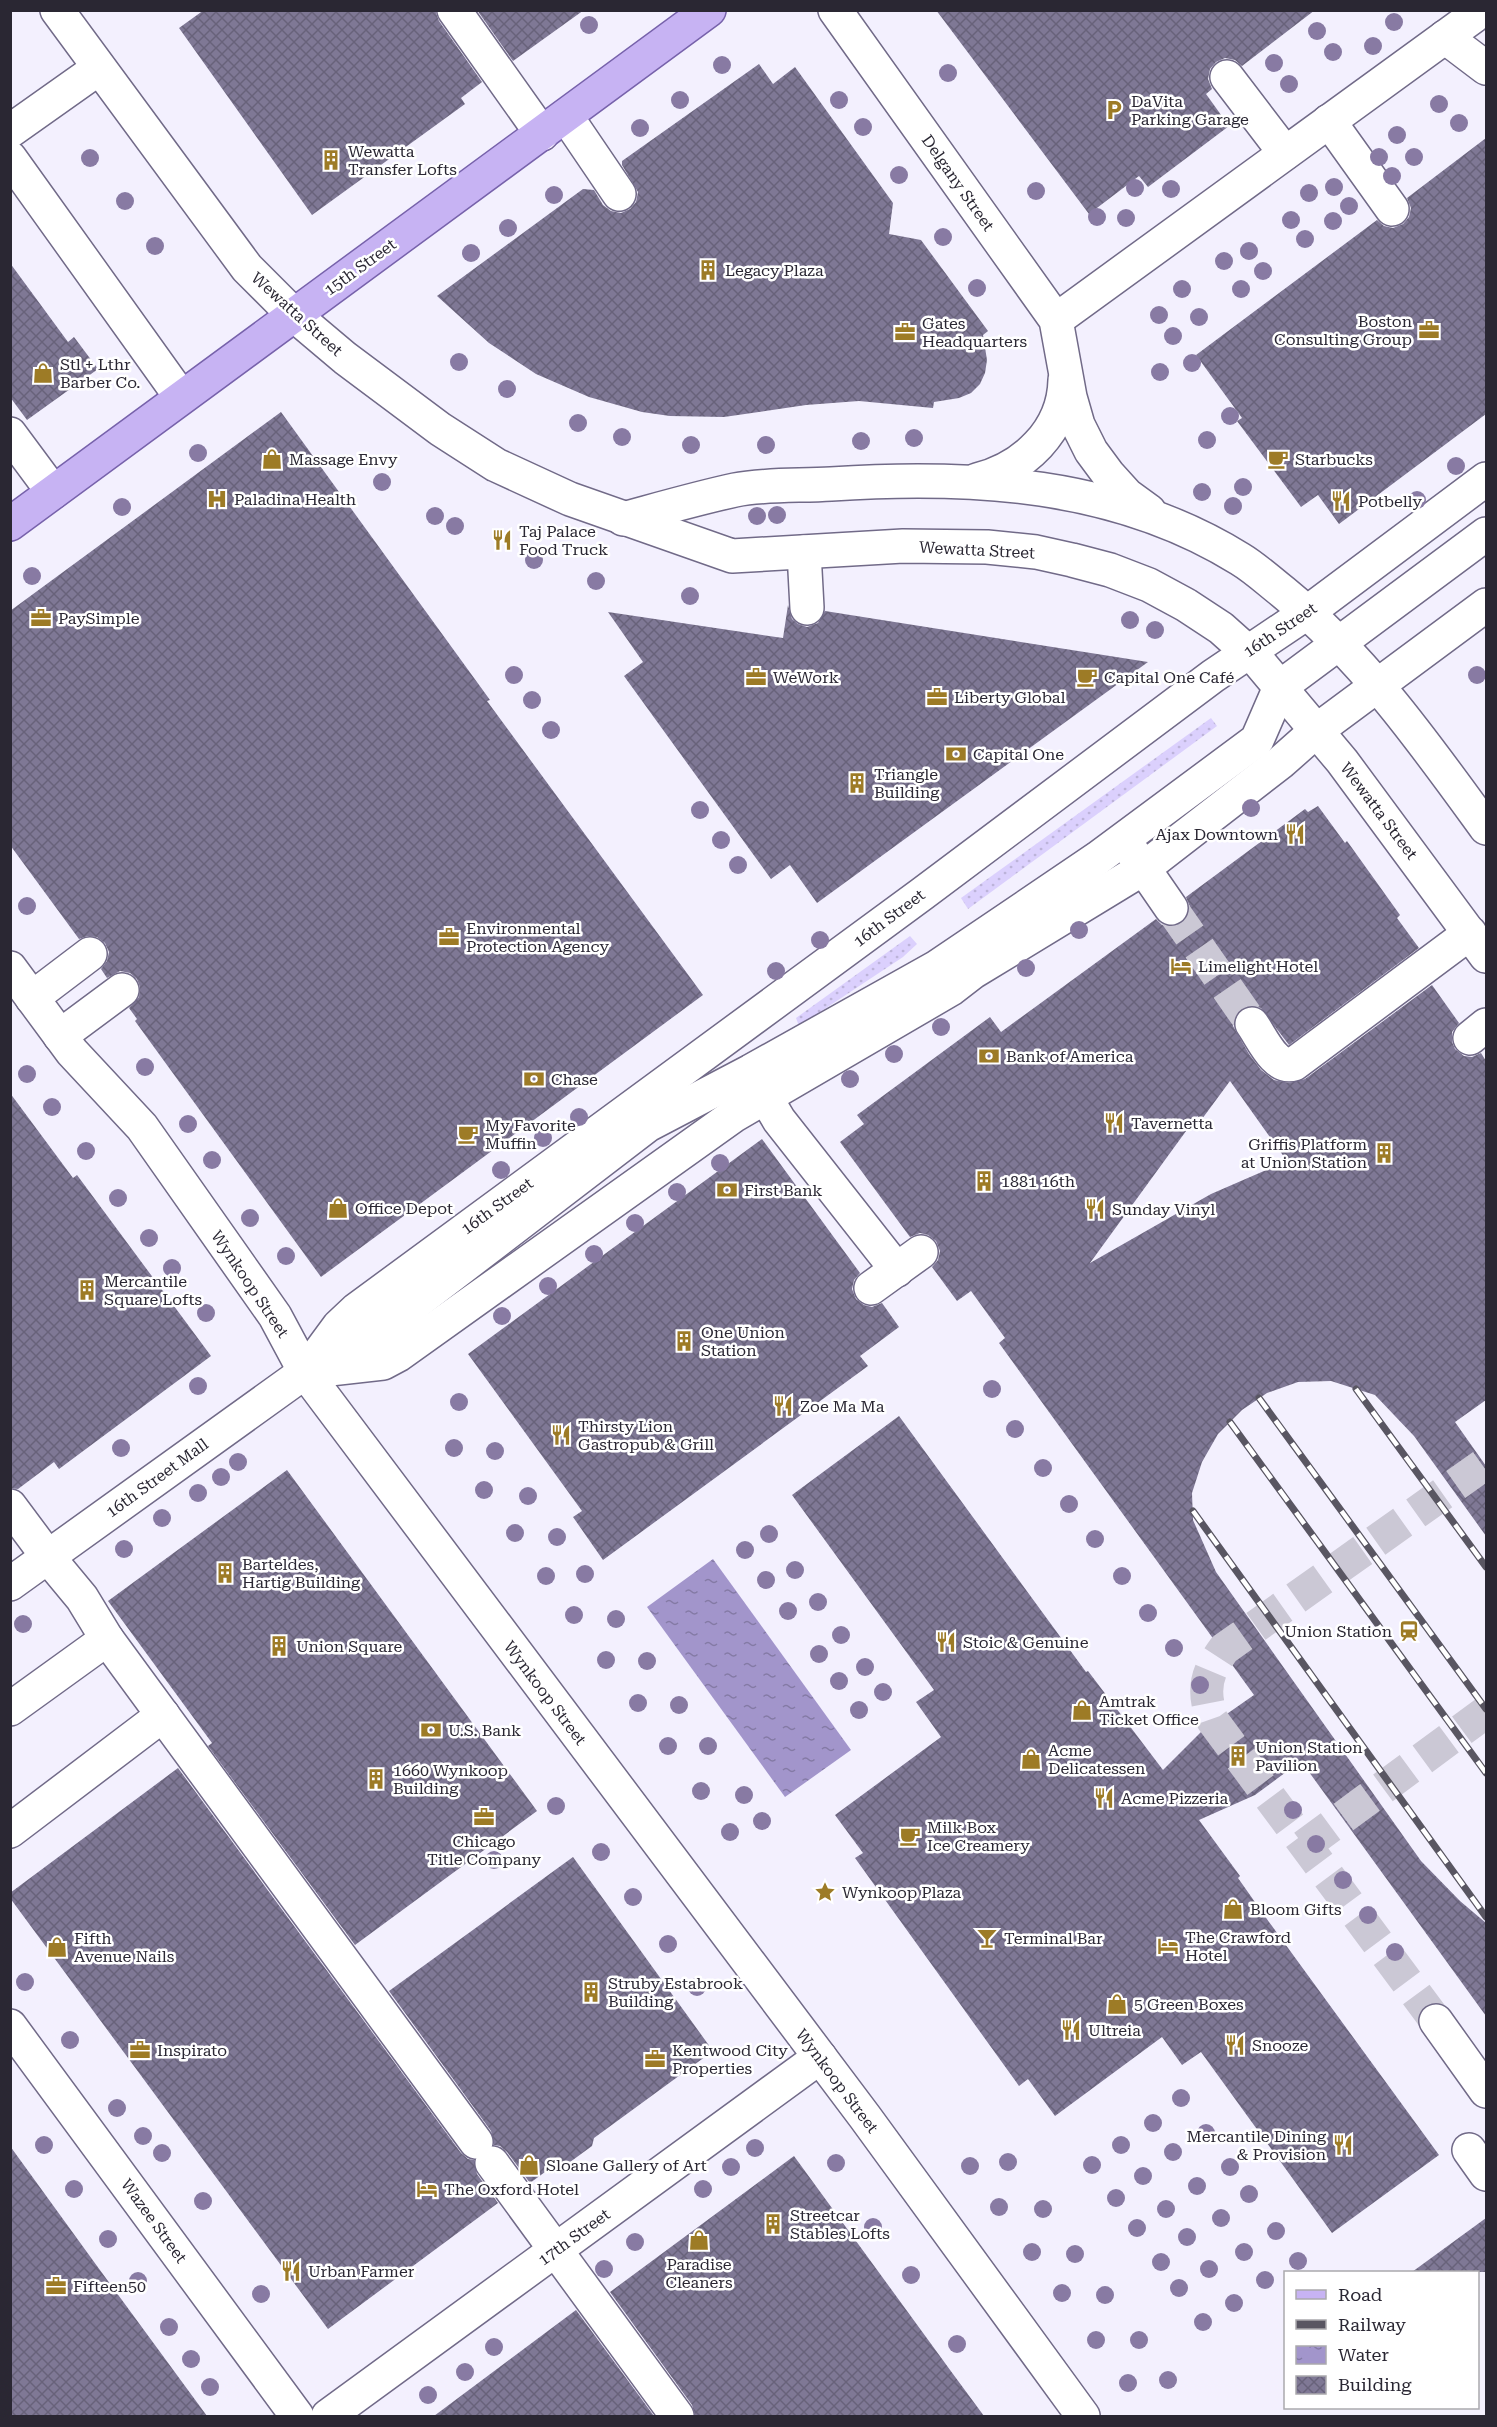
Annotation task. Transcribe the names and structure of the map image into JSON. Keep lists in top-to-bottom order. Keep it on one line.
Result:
{"streets":{"main road":["15th Street"],"street":["Delgany Street","Wewatta Street","16th Street","Wynkoop Street","16th Street Mall","Wazee Street","17th Street"]},"crossings":[["15th Street","Wewatta Street"],["Wewatta Street","16th Street"],["16th Street","Wynkoop Street"],["16th Street","16th Street Mall"],["Wynkoop Street","16th Street Mall"],["Wynkoop Street","17th Street"]],"places":{"parking":["DaVita Parking Garage"],"building":["Wewatta Transfer Lofts","Legacy Plaza","Triangle Building","Griffis Platform at Union Station","1881 16th","Mercantile Square Lofts","One Union Station","Barteldes, Hartig Building","Union Square","Union Station Pavilion","1660 Wynkoop Building","Struby Estabrook Building","Streetcar Stables Lofts"],"office":["Boston Consulting Group","Gates Headquarters","PaySimple","WeWork","Liberty Global","Environmental Protection Agency","Chicago Title Company","Inspirato","Kentwood City Properties","Fifteen50"],"shop":["Stl + Lthr Barber Co.","Massage Envy","Office Depot","Amtrak Ticket Office","Acme Delicatessen","Bloom Gifts","Fifth Avenue Nails","5 Green Boxes","Sloane Gallery of Art","Paradise Cleaners"],"cafe":["Starbucks","Capital One Café","My Favorite Muffin","Milk Box Ice Creamery"],"hospital":["Paladina Health"],"restaurant":["Potbelly","Taj Palace Food Truck","Ajax Downtown","Tavernetta","Sunday Vinyl","Zoe Ma Ma","Thirsty Lion Gastropub & Grill","Stoic & Genuine","Acme Pizzeria","Ultreia","Snooze","Mercantile Dining & Provision","Urban Farmer"],"bank":["Capital One","Bank of America","Chase","First Bank","U.S. Bank"],"hotel":["Limelight Hotel","The Crawford Hotel","The Oxford Hotel"],"station":["Union Station"],"place":["Wynkoop Plaza"],"bar":["Terminal Bar"]},"legend":["Road","Railway","Water","Building"]}
